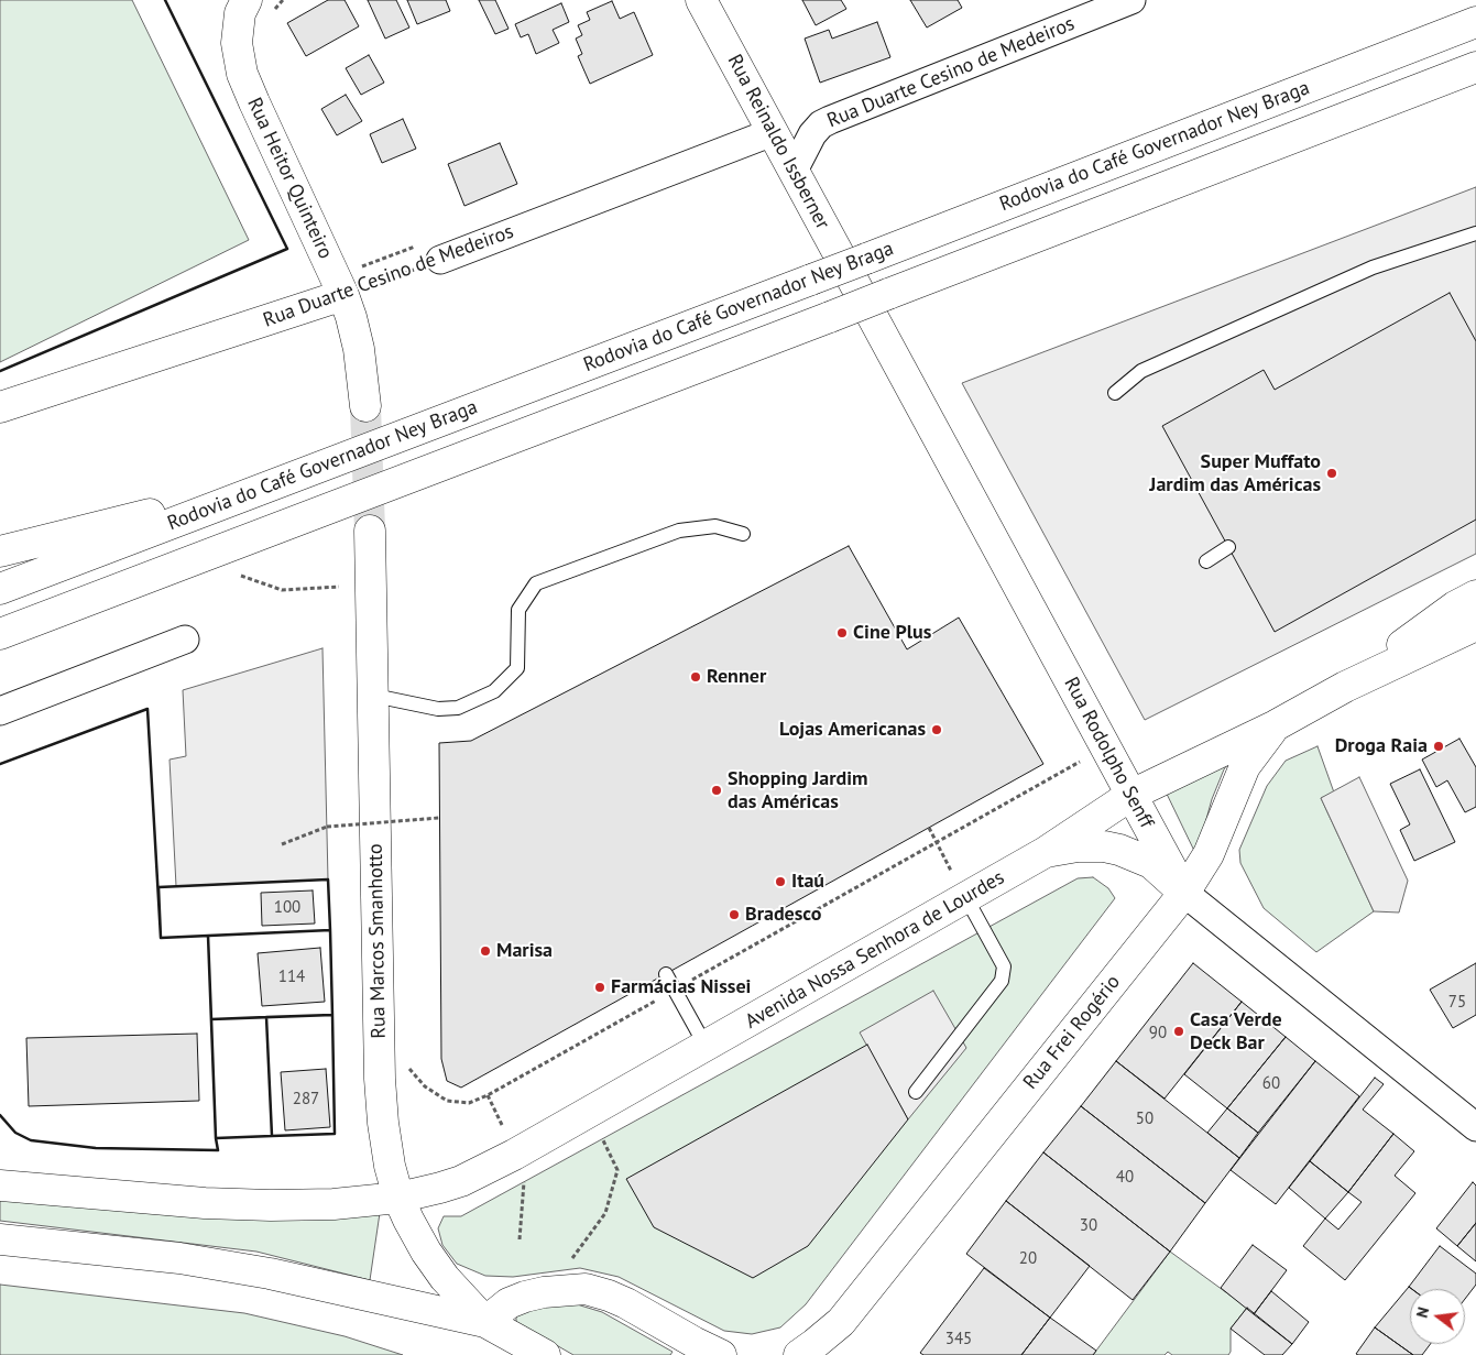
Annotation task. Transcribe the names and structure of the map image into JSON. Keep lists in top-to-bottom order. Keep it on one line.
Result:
{"streets":{"main road":["Rua Duarte Cesino de Medeiros","Rua Reinaldo Issberner","Rodovia do Café Governador Ney Braga","Rua Heitor Quinteiro","Rua Rodolpho Senff","Rua Marcos Smanhotto","Avenida Nossa Senhora de Lourdes","Rua Frei Rogério"]},"crossings":[["Rua Duarte Cesino de Medeiros","Rua Reinaldo Issberner"],["Rua Duarte Cesino de Medeiros","Rua Heitor Quinteiro"],["Rua Reinaldo Issberner","Rodovia do Café Governador Ney Braga"],["Rua Reinaldo Issberner","Rua Rodolpho Senff"],["Rodovia do Café Governador Ney Braga","Rua Rodolpho Senff"],["Rua Rodolpho Senff","Avenida Nossa Senhora de Lourdes"],["Rua Rodolpho Senff","Rua Frei Rogério"],["Rua Marcos Smanhotto","Avenida Nossa Senhora de Lourdes"],["Avenida Nossa Senhora de Lourdes","Rua Frei Rogério"]],"places":["Super Muffato Jardim das Américas","Cine Plus","Renner","Lojas Americanas","Droga Raia","Shopping Jardim das Américas","Itaú","Bradesco","Marisa","Farmácias Nissei","Casa Verde Deck Bar"],"house_numbers":["100","114","75","90","60","287","50","40","30","20","345"],"north":"left"}
